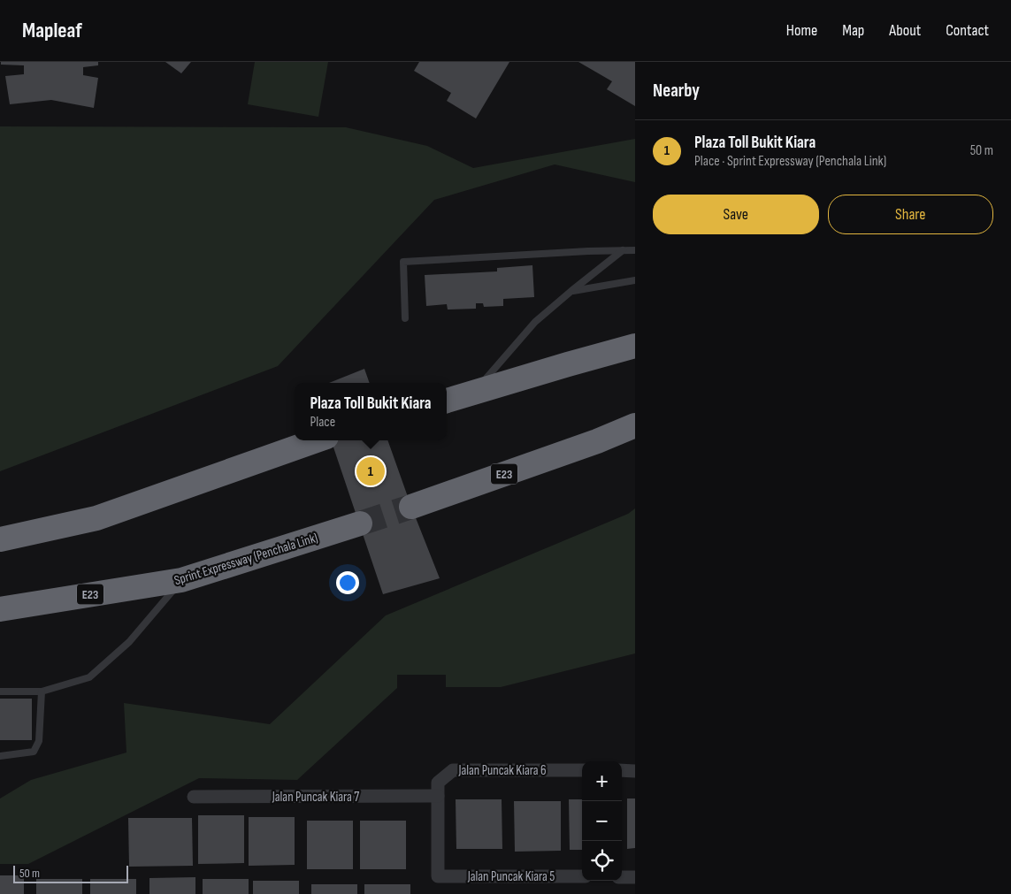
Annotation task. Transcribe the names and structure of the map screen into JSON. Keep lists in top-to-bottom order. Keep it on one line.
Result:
{"streets":{"highway":["E23","Sprint Expressway (Penchala Link)"],"street":["Jalan Puncak Kiara 6","Jalan Puncak Kiara 7","Jalan Puncak Kiara 5"]},"crossings":[["Jalan Puncak Kiara 6","Jalan Puncak Kiara 7"],["Jalan Puncak Kiara 6","Jalan Puncak Kiara 5"]],"scale_bar":"50 m","page":{"header":"Mapleaf","nav":["Home","Map","About","Contact"],"heading":"Nearby","list":[{"mark":"1","name":"Plaza Toll Bukit Kiara","note":"Place · Sprint Expressway (Penchala Link)","value":"50 m"}],"buttons":["Save","Share"],"popup":["Plaza Toll Bukit Kiara","Place"],"pins":"1","map_buttons":["+","−"],"scale":"50 m"}}
